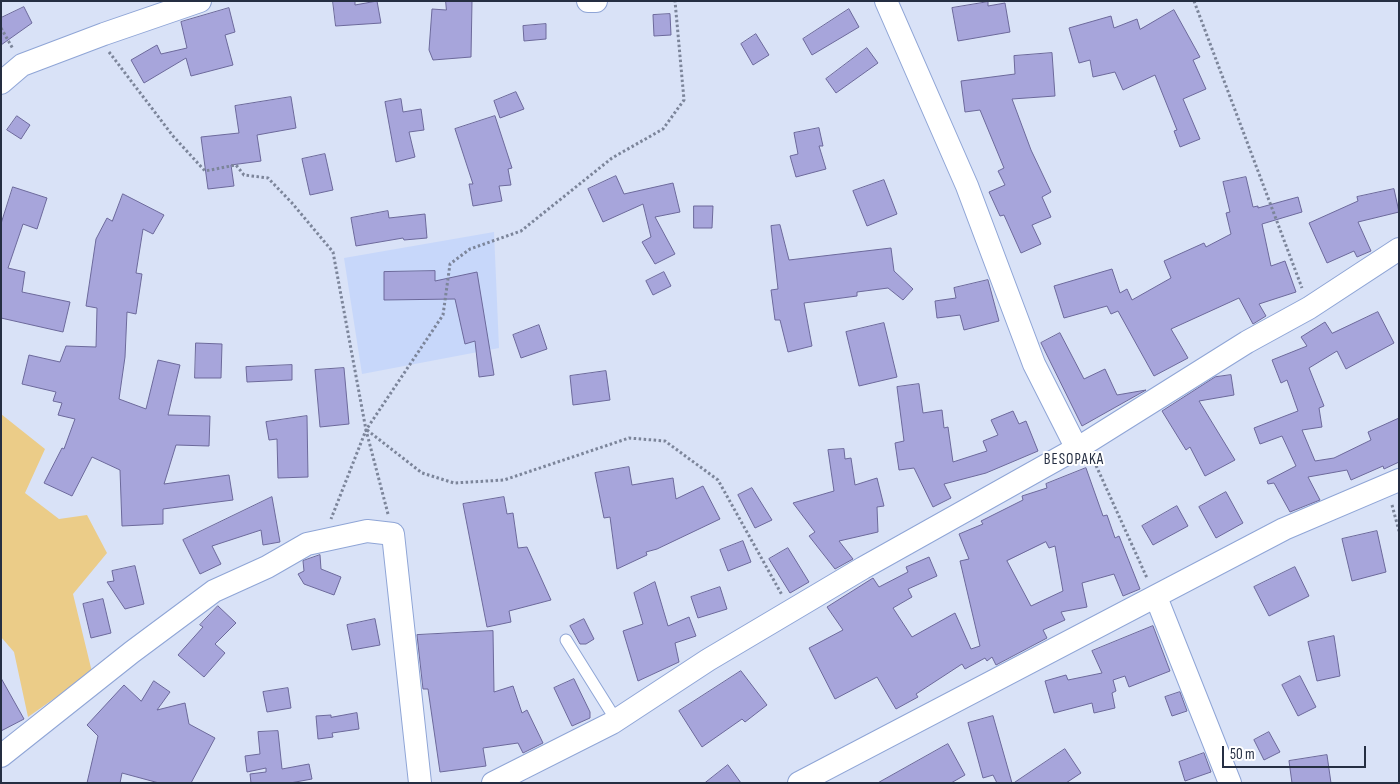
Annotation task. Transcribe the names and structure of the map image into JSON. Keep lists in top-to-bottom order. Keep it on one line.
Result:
{"districts":["BESOPAKA"],"scale_bar":"50 m"}
